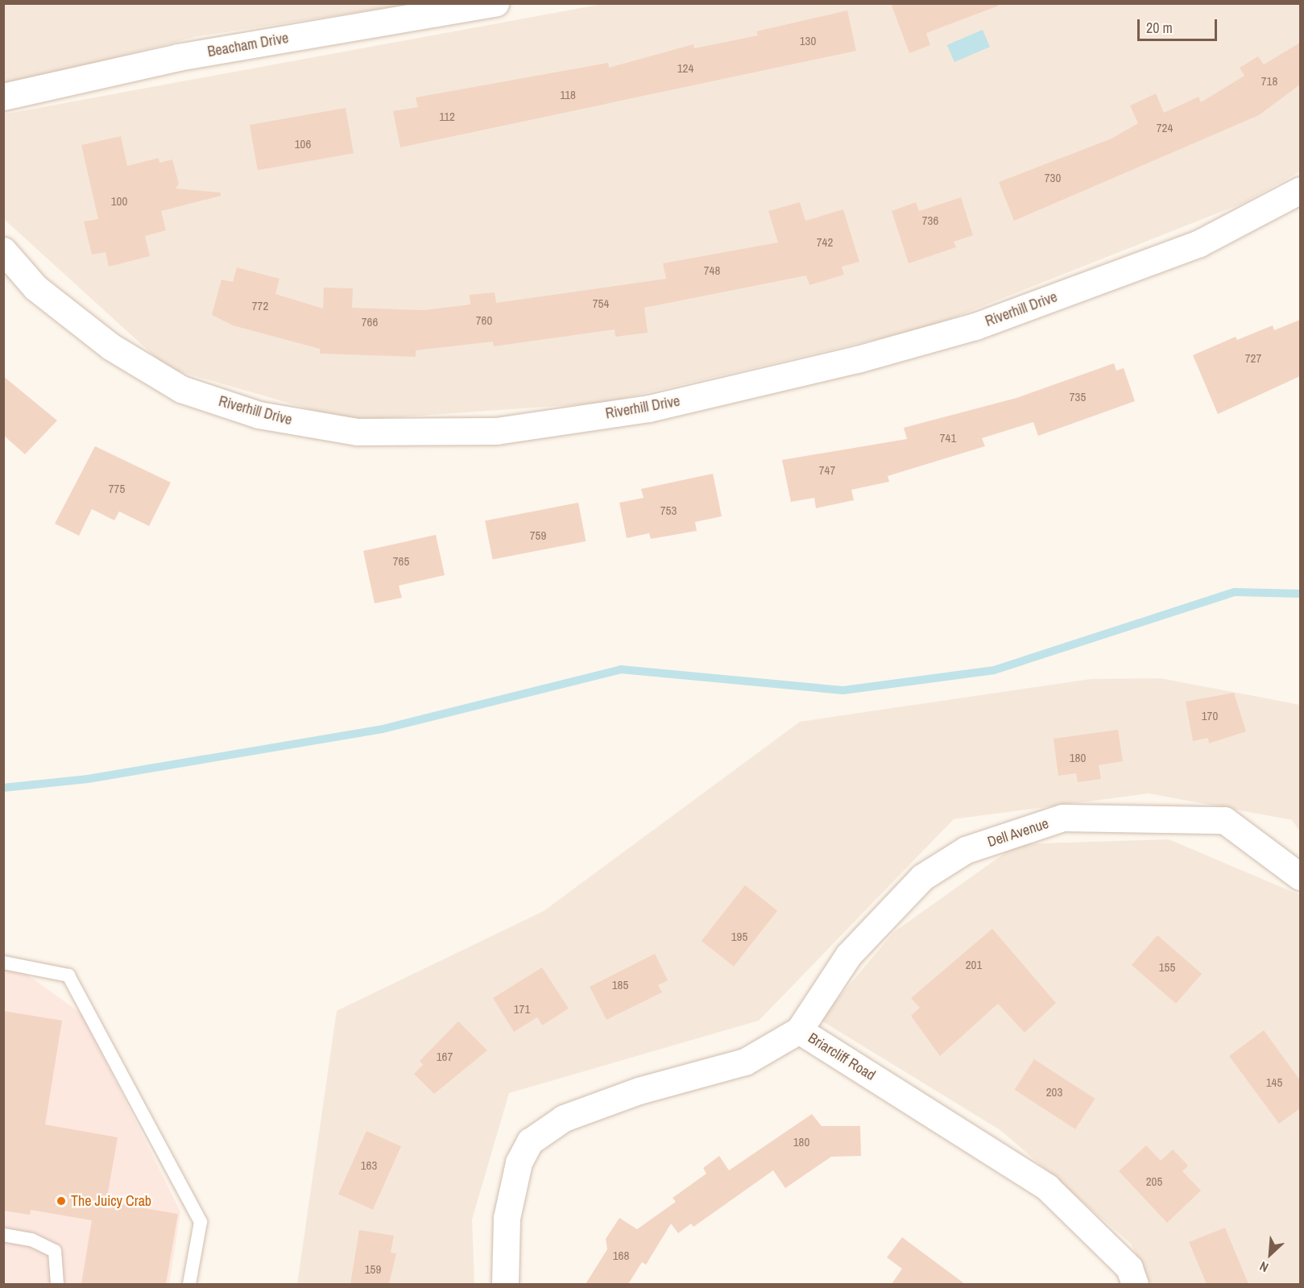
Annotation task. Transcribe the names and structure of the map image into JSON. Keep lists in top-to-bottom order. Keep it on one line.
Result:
{"streets":{"street":["Beacham Drive","Riverhill Drive","Dell Avenue","Briarcliff Road"]},"crossings":[["Dell Avenue","Briarcliff Road"]],"places":["The Juicy Crab"],"house_numbers":["130","124","718","118","112","724","106","730","100","736","742","748","754","772","760","766","727","735","741","747","775","753","759","765","170","180","195","201","155","185","171","167","145","203","180","163","205","168","159"],"scale_bar":"20 m","north":"bottom left"}
